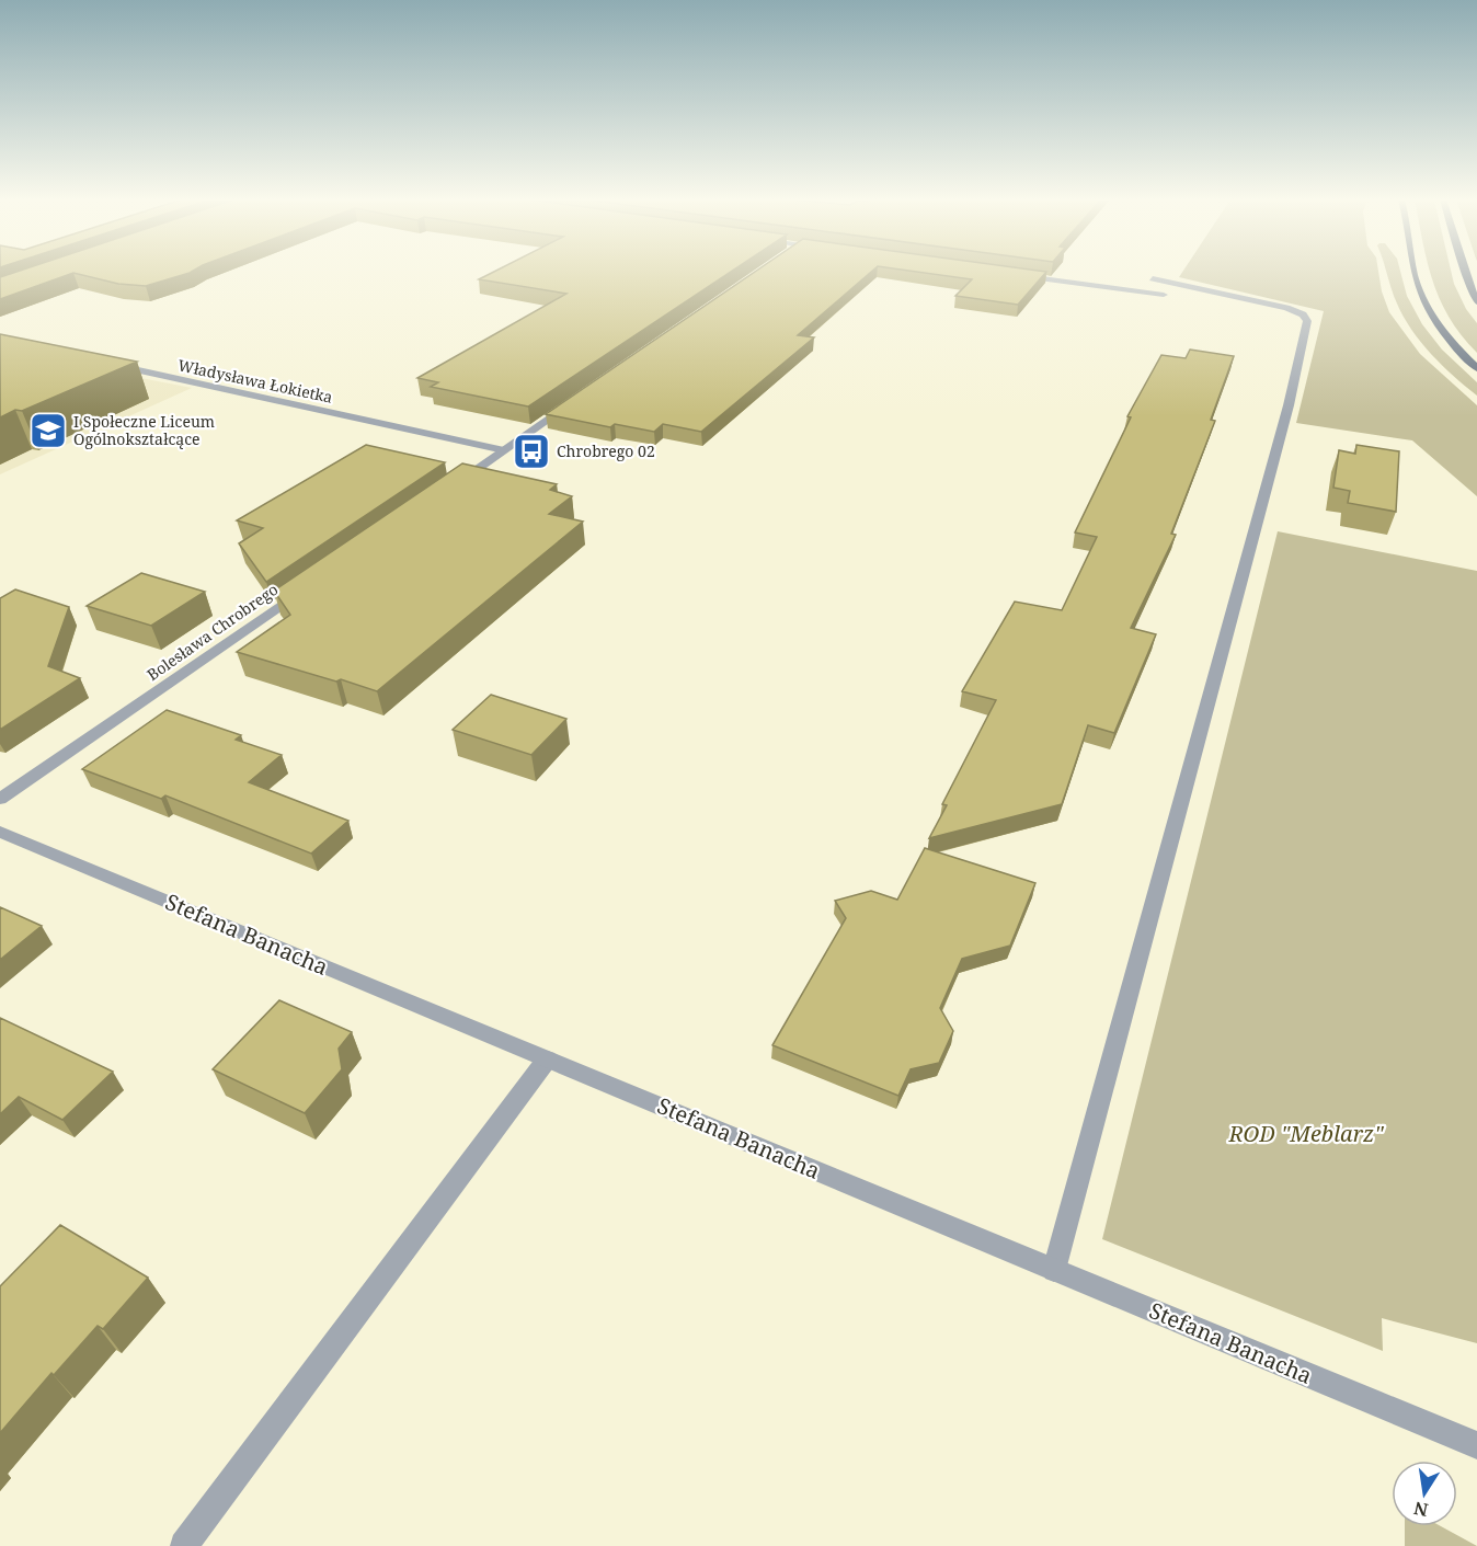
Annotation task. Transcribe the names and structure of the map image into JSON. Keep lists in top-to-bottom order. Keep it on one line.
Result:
{"streets":{"street":["Władysława Łokietka","Bolesława Chrobrego","Stefana Banacha"]},"parks":["ROD \"Meblarz\""],"places":{"school or university":["I Społeczne Liceum Ogólnokształcące"],"bus stop":["Chrobrego 02"]},"north":"bottom"}
